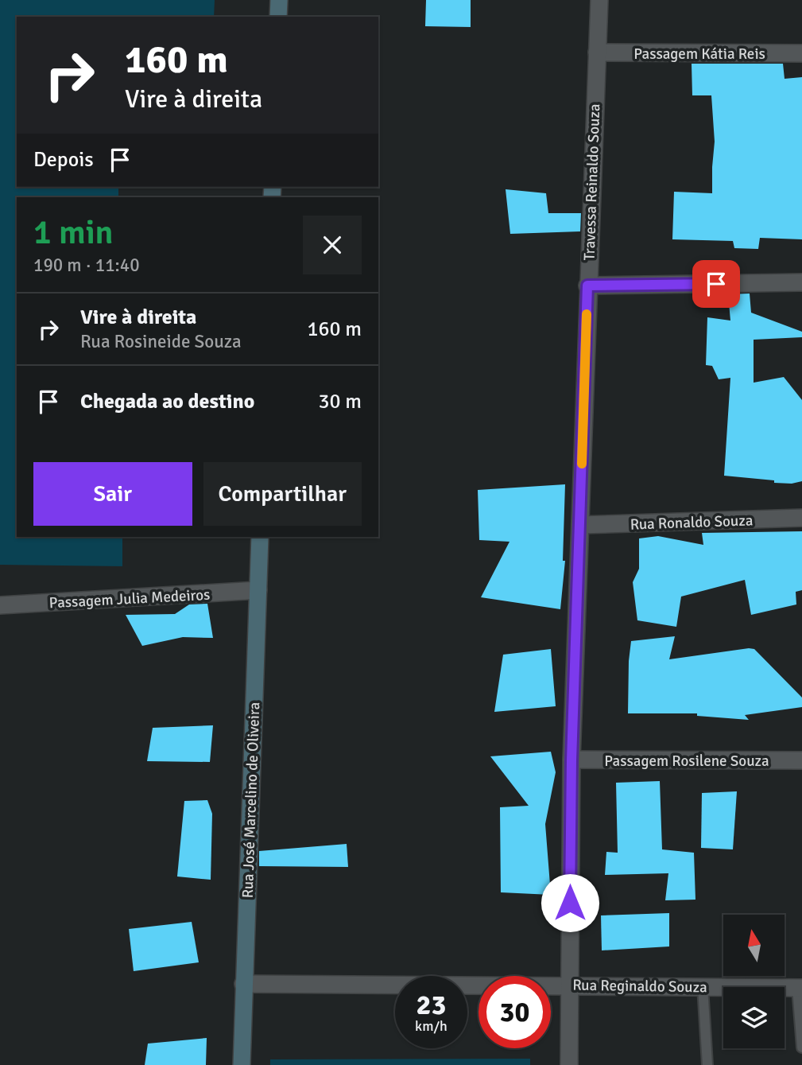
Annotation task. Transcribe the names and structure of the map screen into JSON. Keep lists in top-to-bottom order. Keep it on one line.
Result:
{"streets":{"street":["Passagem Kátia Reis","Travessa Reinaldo Souza","Rua Ronaldo Souza","Passagem Julia Medeiros","Passagem Rosilene Souza","Rua José Marcelino de Oliveira","Rua Reginaldo Souza"]},"crossings":[["Passagem Kátia Reis","Travessa Reinaldo Souza"],["Travessa Reinaldo Souza","Rua Ronaldo Souza"],["Travessa Reinaldo Souza","Passagem Rosilene Souza"],["Travessa Reinaldo Souza","Rua Reginaldo Souza"],["Passagem Julia Medeiros","Rua José Marcelino de Oliveira"],["Rua José Marcelino de Oliveira","Rua Reginaldo Souza"]],"north":"top","page":{"turn":["160 m","Vire à direita"],"then":"Depois","heading":["1 min","190 m · 11:40"],"list":[{"name":"Vire à direita","note":"Rua Rosineide Souza","value":"160 m"},{"name":"Chegada ao destino","value":"30 m"}],"buttons":["Sair","Compartilhar"],"speed":"23 km/h","limit":"30"}}
